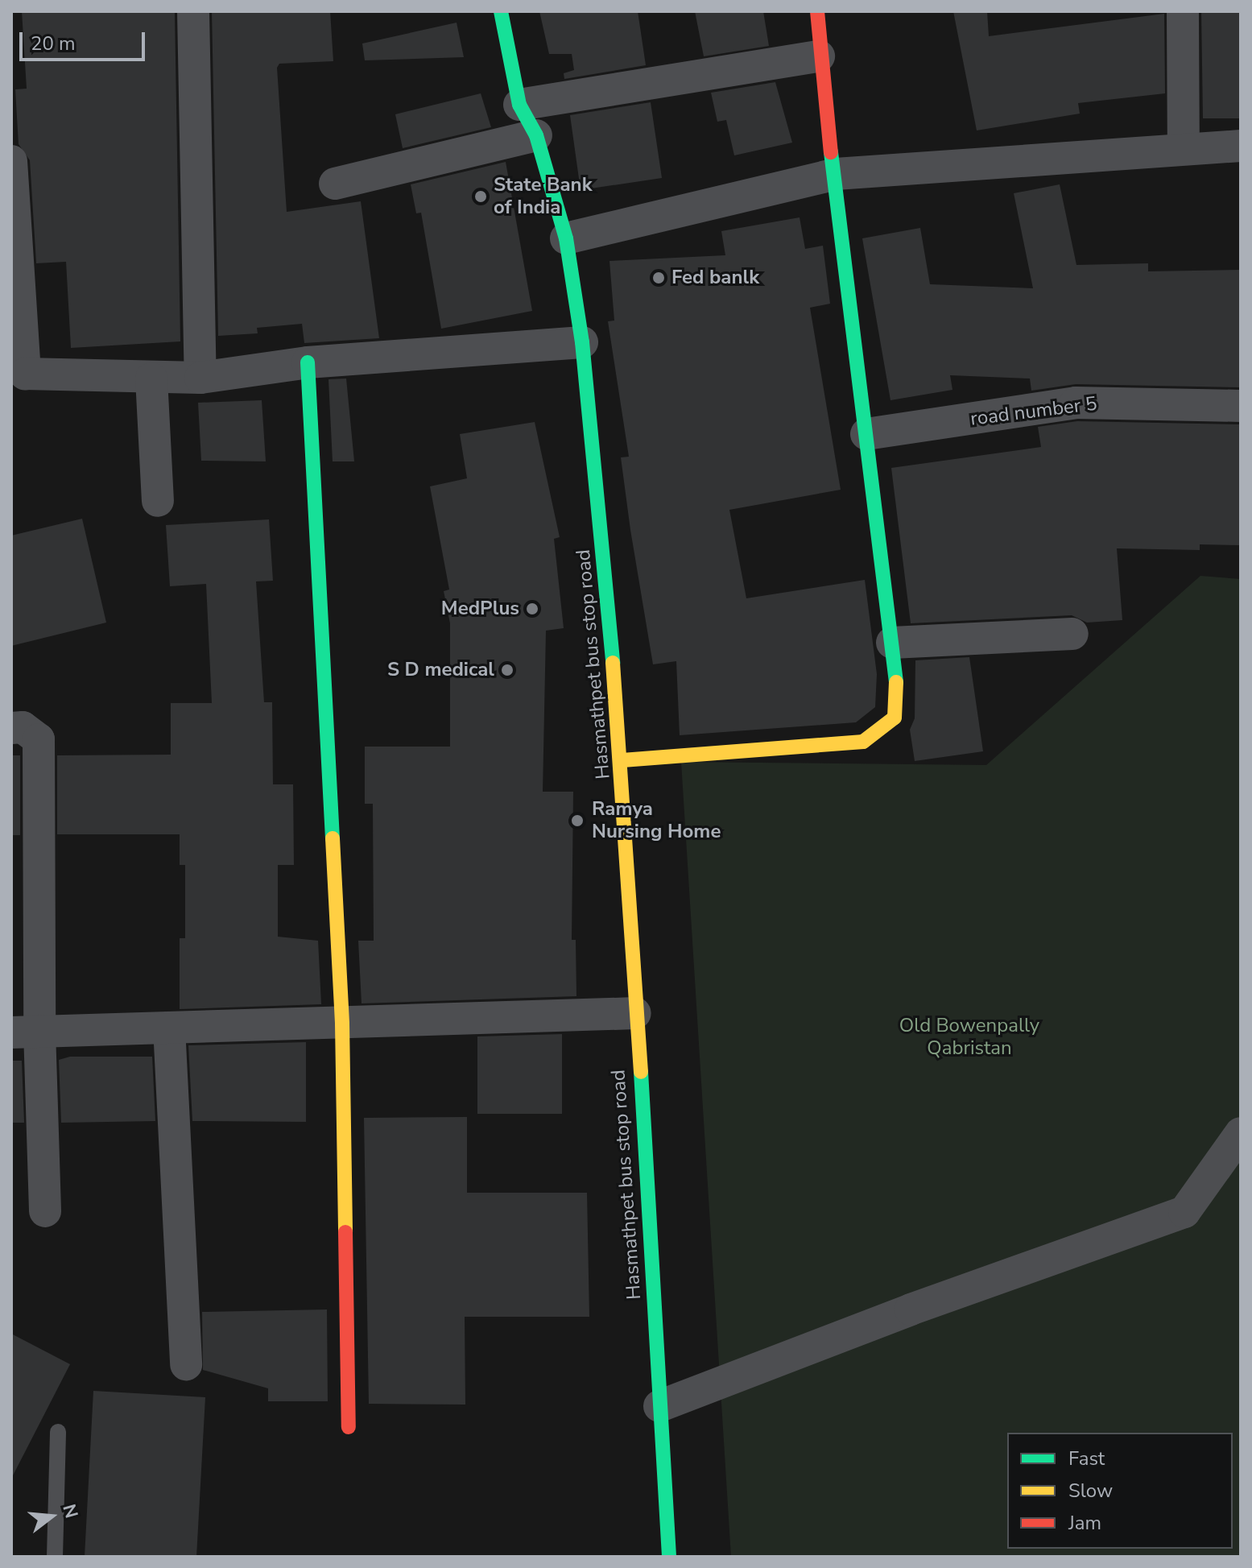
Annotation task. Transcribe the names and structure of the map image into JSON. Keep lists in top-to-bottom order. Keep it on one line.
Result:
{"streets":{"street":["road number 5","Hasmathpet bus stop road"]},"parks":["Old Bowenpally Qabristan"],"places":["State Bank of India","Fed banlk","MedPlus","S D medical","Ramya Nursing Home"],"legend":["Fast","Slow","Jam"],"scale_bar":"20 m","north":"right"}
